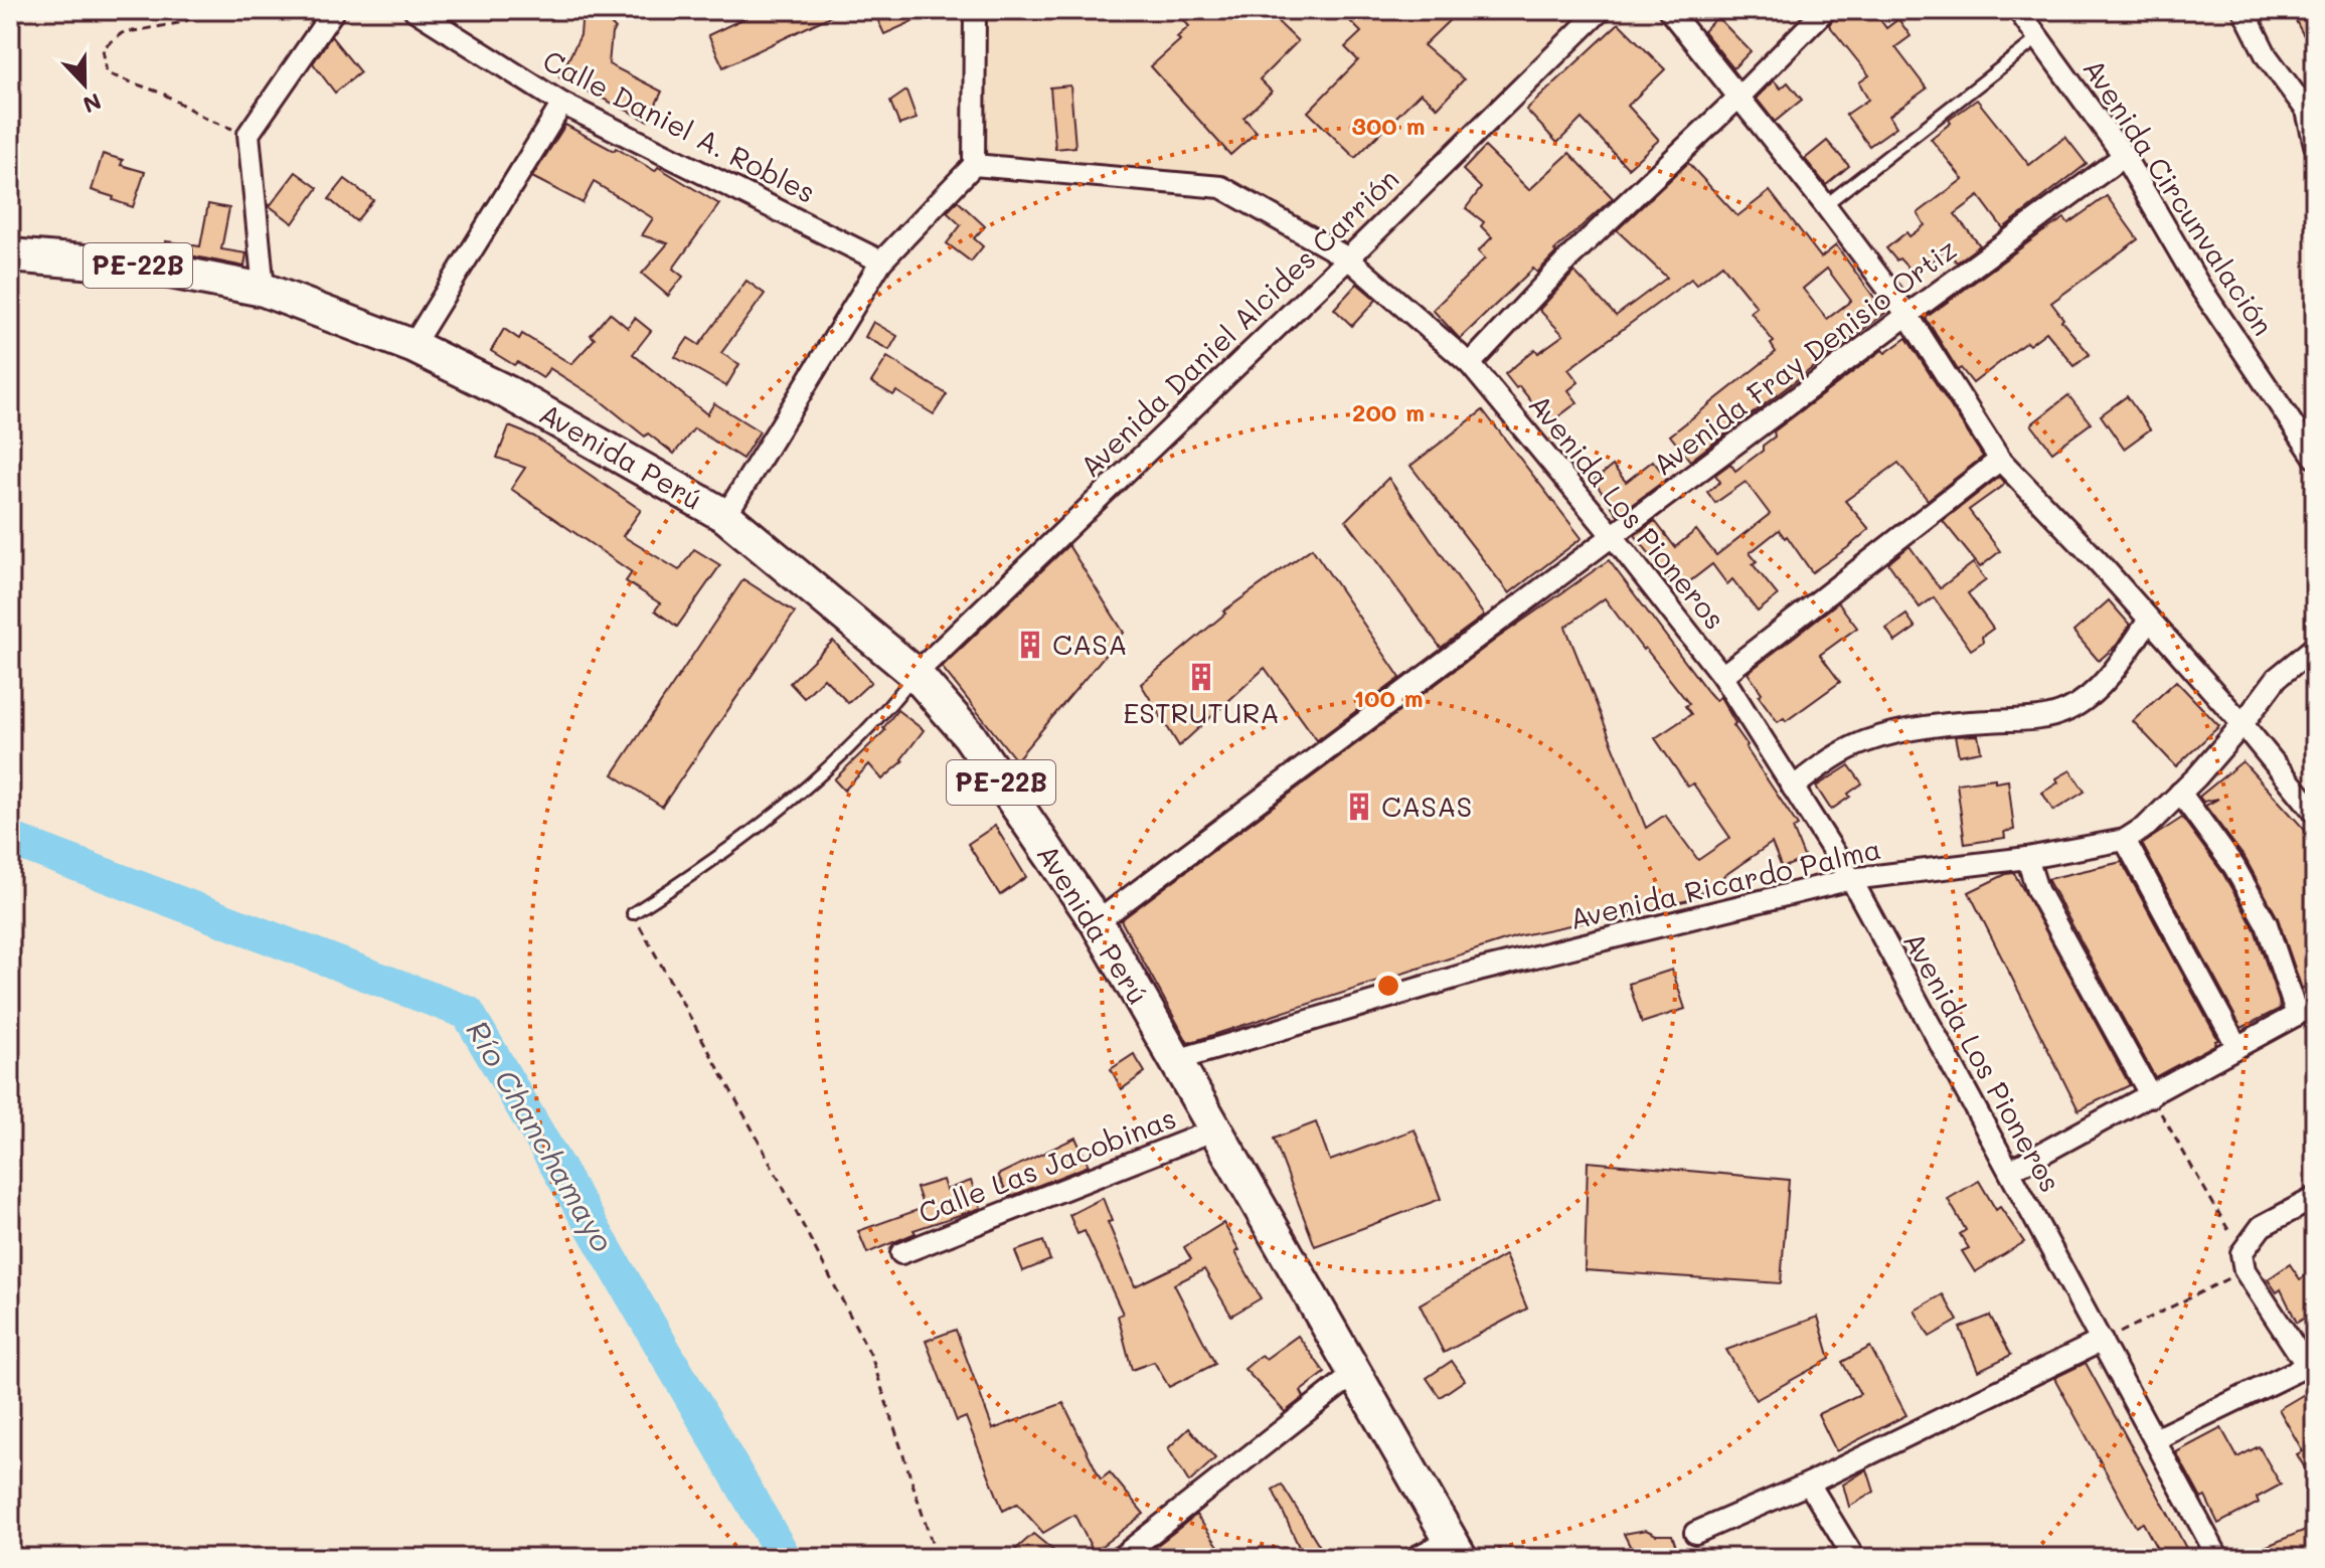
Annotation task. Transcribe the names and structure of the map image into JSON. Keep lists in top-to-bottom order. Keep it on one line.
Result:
{"streets":{"highway":["PE-22B","Avenida Perú"],"street":["Calle Daniel A. Robles","Avenida Circunvalación","Avenida Daniel Alcides Carrión","Avenida Fray Denisio Ortiz","Avenida Los Pioneros","Avenida Ricardo Palma","Calle Las Jacobinas"]},"crossings":[["Avenida Circunvalación","Avenida Fray Denisio Ortiz"],["PE-22B","Avenida Perú"],["Avenida Daniel Alcides Carrión","Avenida Perú"],["Avenida Daniel Alcides Carrión","Avenida Los Pioneros"],["Avenida Fray Denisio Ortiz","Avenida Perú"],["Avenida Fray Denisio Ortiz","Avenida Los Pioneros"],["Avenida Perú","Avenida Ricardo Palma"],["Avenida Perú","Calle Las Jacobinas"],["Avenida Los Pioneros","Avenida Ricardo Palma"]],"water":["Río Chanchamayo"],"places":{"building":["CASA","ESTRUTURA","CASAS"]},"north":"bottom","rings":["300 m","200 m","100 m"]}
